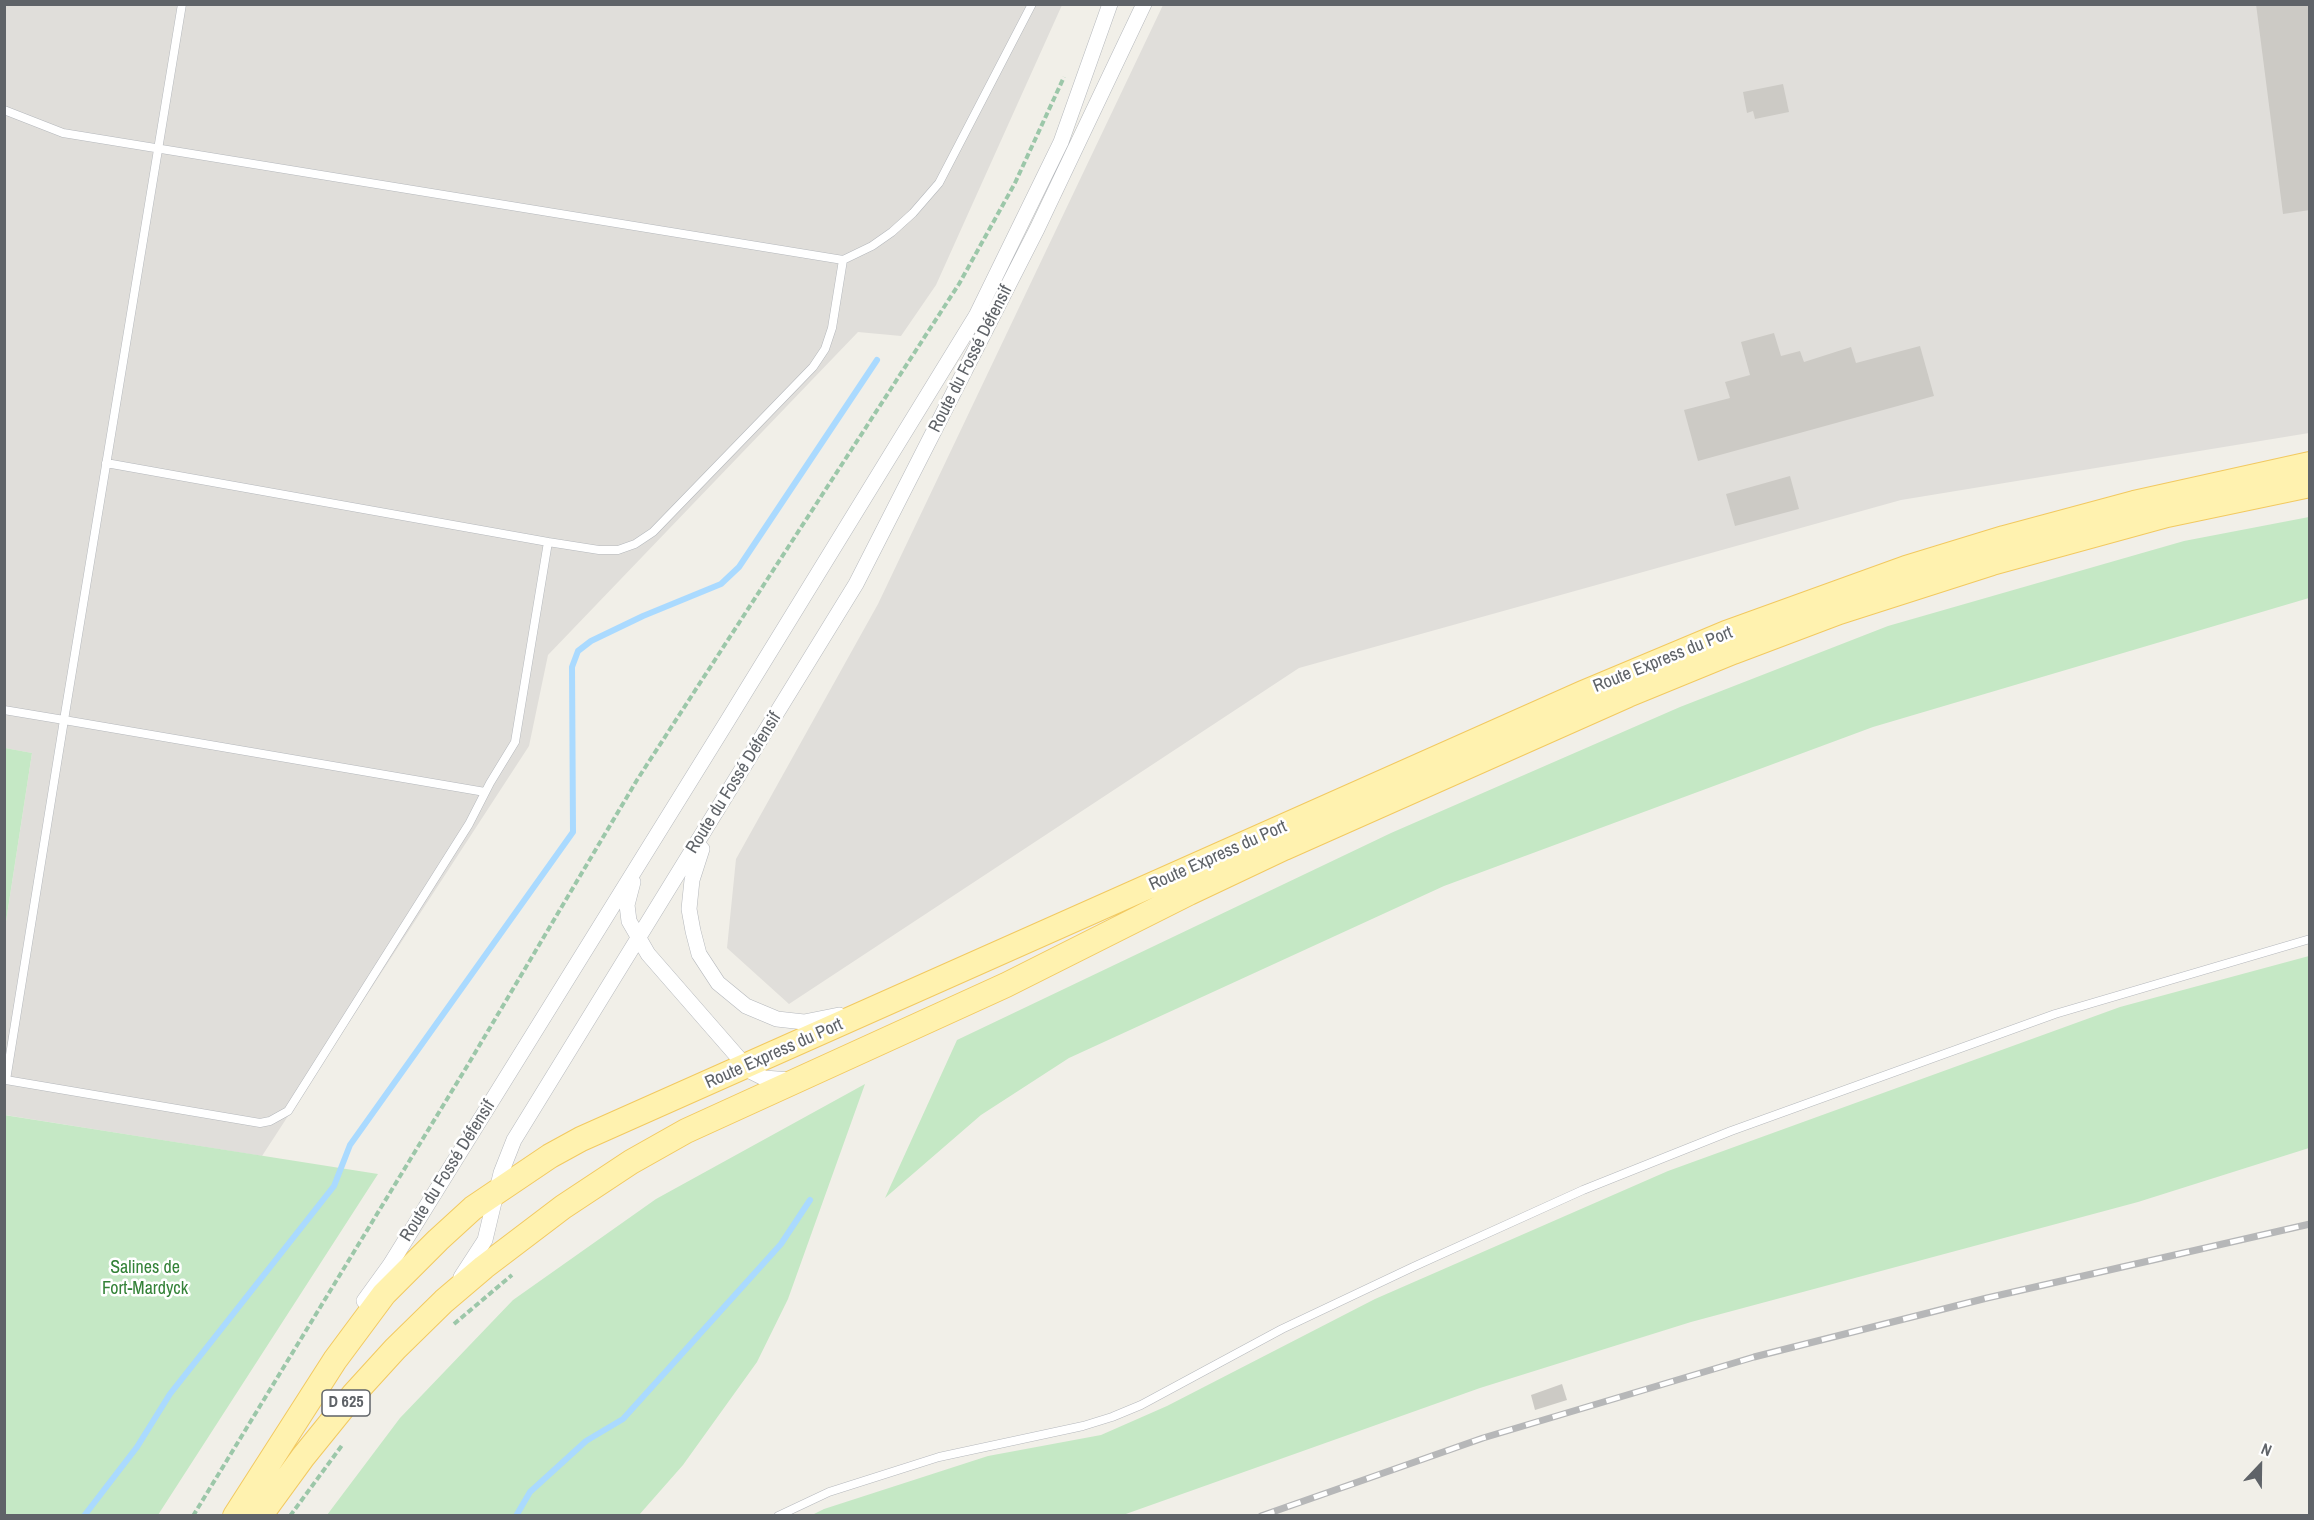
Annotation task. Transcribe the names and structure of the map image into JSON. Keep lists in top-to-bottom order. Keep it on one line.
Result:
{"streets":{"main road":["Route du Fossé Défensif","Route Express du Port","D 625"]},"crossings":[["Route du Fossé Défensif","Route Express du Port"]],"parks":["Salines de Fort-Mardyck"],"north":"top"}
